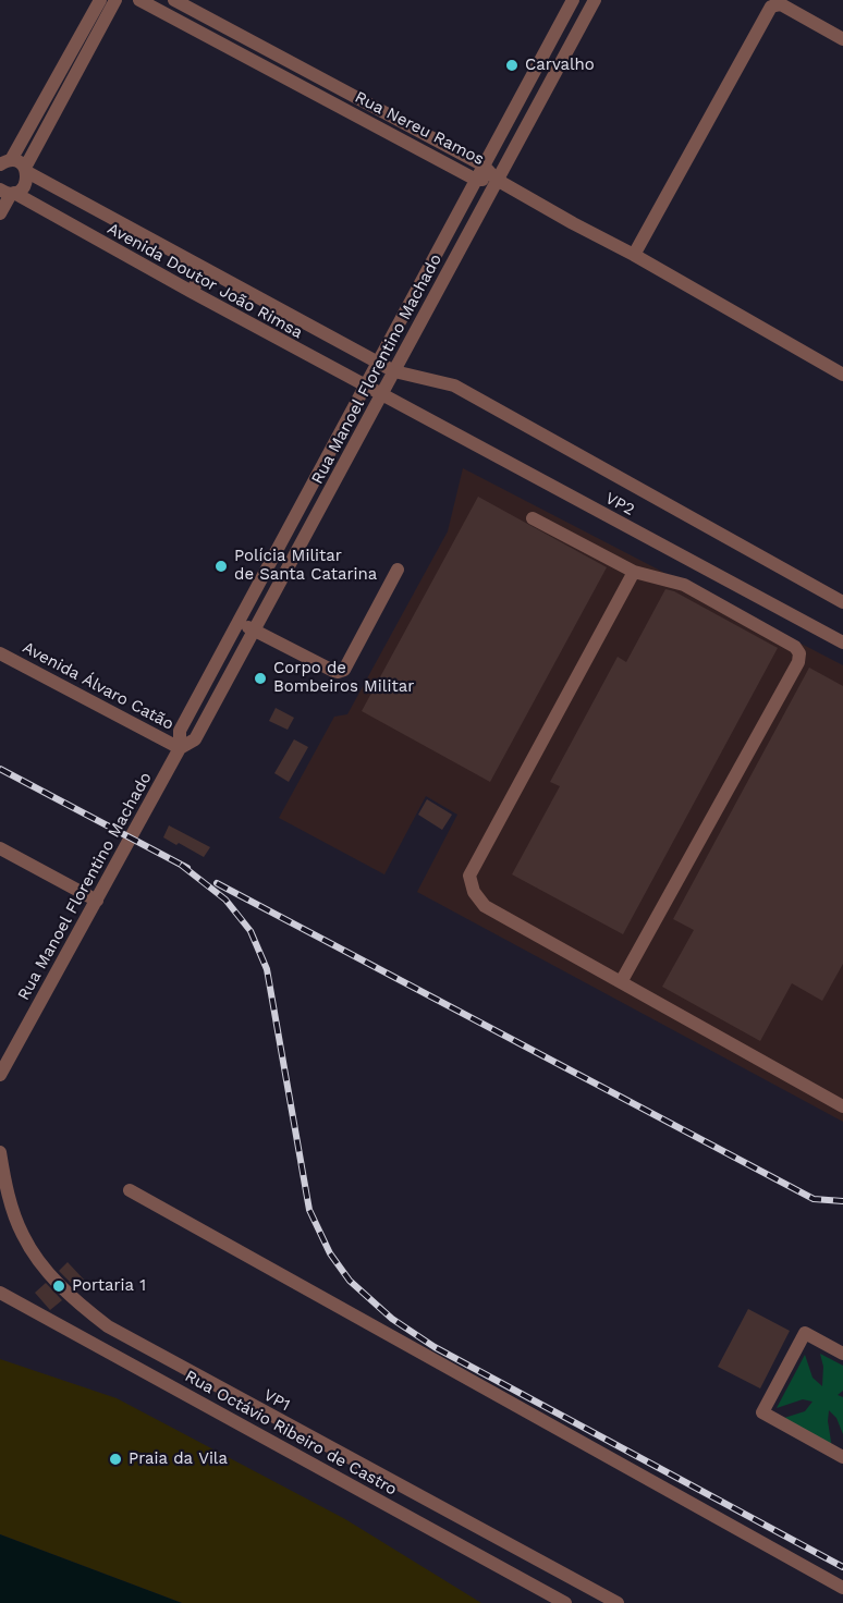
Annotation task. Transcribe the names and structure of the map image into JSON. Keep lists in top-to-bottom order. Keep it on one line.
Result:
{"streets":{"street":["Rua Nereu Ramos","Avenida Doutor João Rimsa","Rua Manoel Florentino Machado","VP2","Avenida Álvaro Catão","VP1","Rua Octávio Ribeiro de Castro"]},"crossings":[["Rua Nereu Ramos","Rua Manoel Florentino Machado"],["Avenida Doutor João Rimsa","Rua Manoel Florentino Machado"],["Avenida Doutor João Rimsa","VP2"],["Rua Manoel Florentino Machado","VP2"],["Rua Manoel Florentino Machado","Avenida Álvaro Catão"]],"places":["Carvalho","Polícia Militar de Santa Catarina","Corpo de Bombeiros Militar","Portaria 1","Praia da Vila"]}
